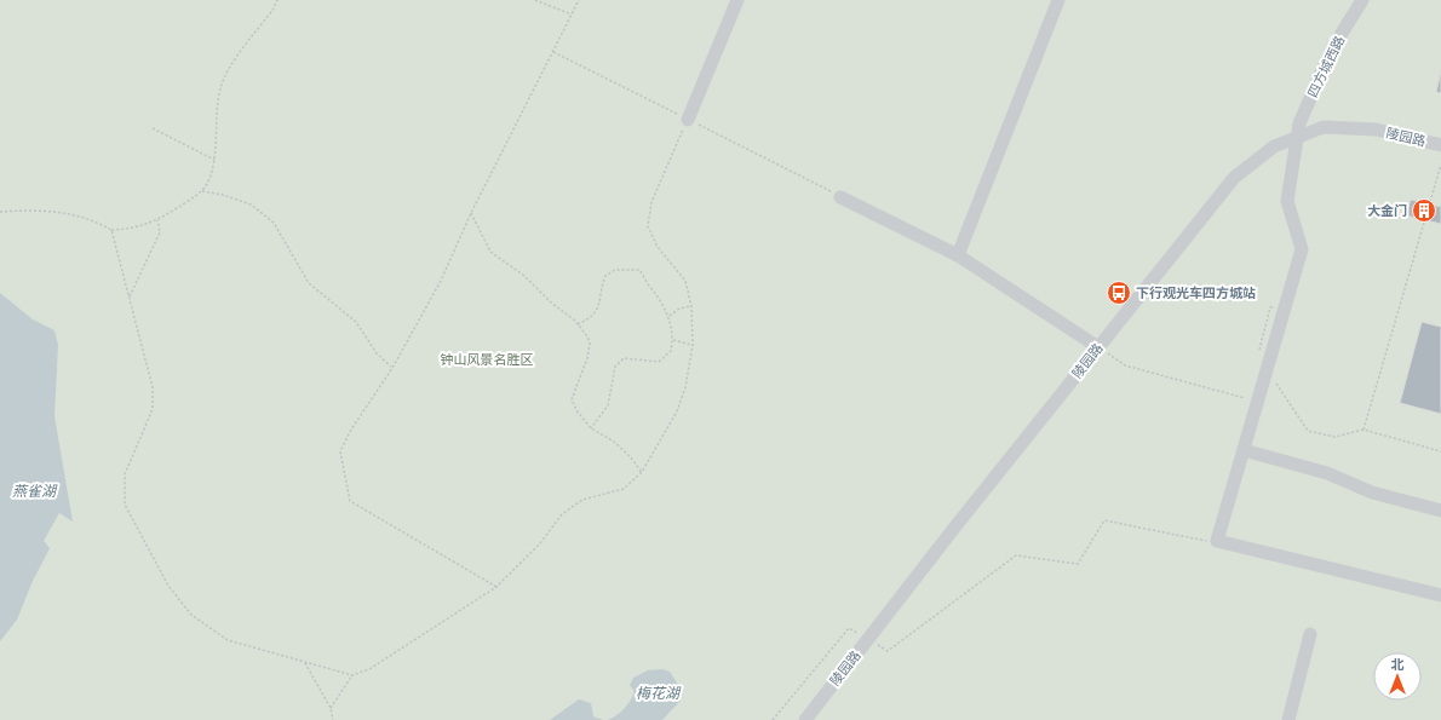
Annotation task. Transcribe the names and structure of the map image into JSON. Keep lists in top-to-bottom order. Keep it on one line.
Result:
{"streets":{"street":["四方城西路","陵园路"]},"crossings":[["四方城西路","陵园路"]],"water":["燕雀湖","梅花湖"],"parks":["钟山风景名胜区"],"places":{"building":["大金门"],"bus stop":["下行观光车四方城站"]},"north":"top"}
